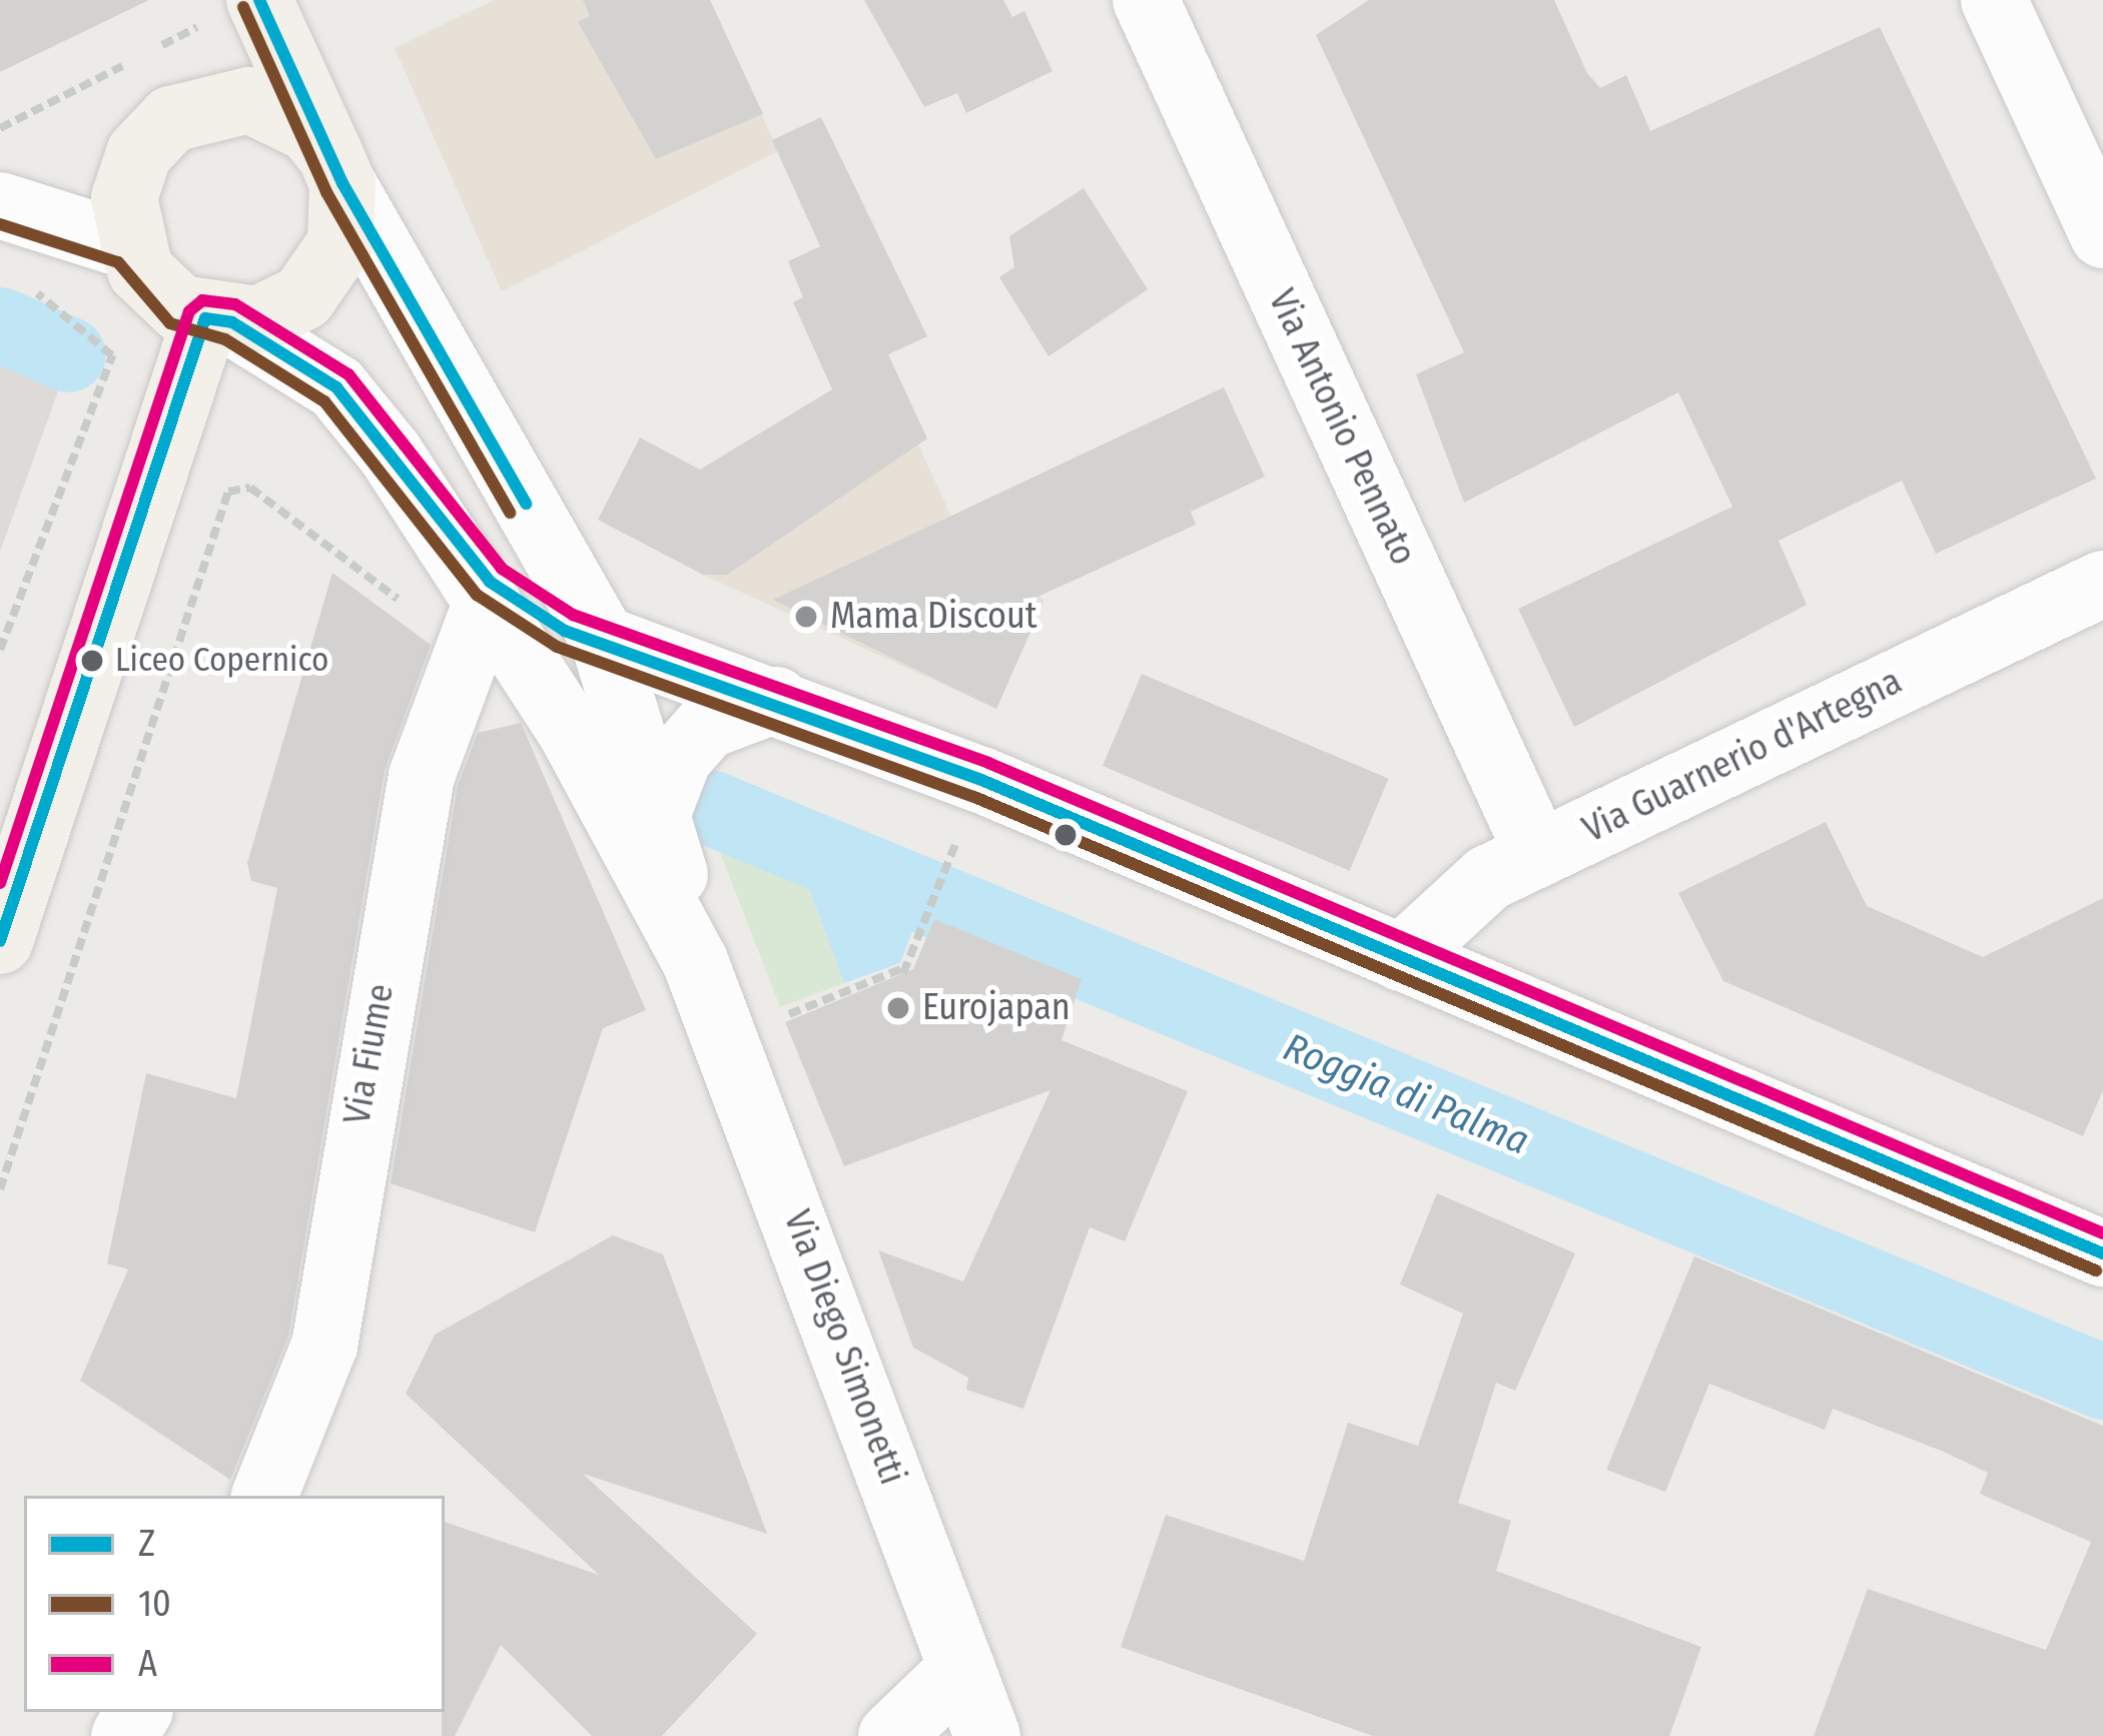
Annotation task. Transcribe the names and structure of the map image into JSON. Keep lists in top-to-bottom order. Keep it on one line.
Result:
{"streets":{"street":["Via Antonio Pennato","Via Guarnerio d'Artegna","Via Fiume","Via Diego Simonetti"]},"crossings":[["Via Antonio Pennato","Via Guarnerio d'Artegna"],["Via Fiume","Via Diego Simonetti"]],"water":["Roggia di Palma"],"places":["Mama Discout","Liceo Copernico","Eurojapan"],"lines":["transit line Z","transit line 10","transit line A"],"legend":["Z","10","A"]}
